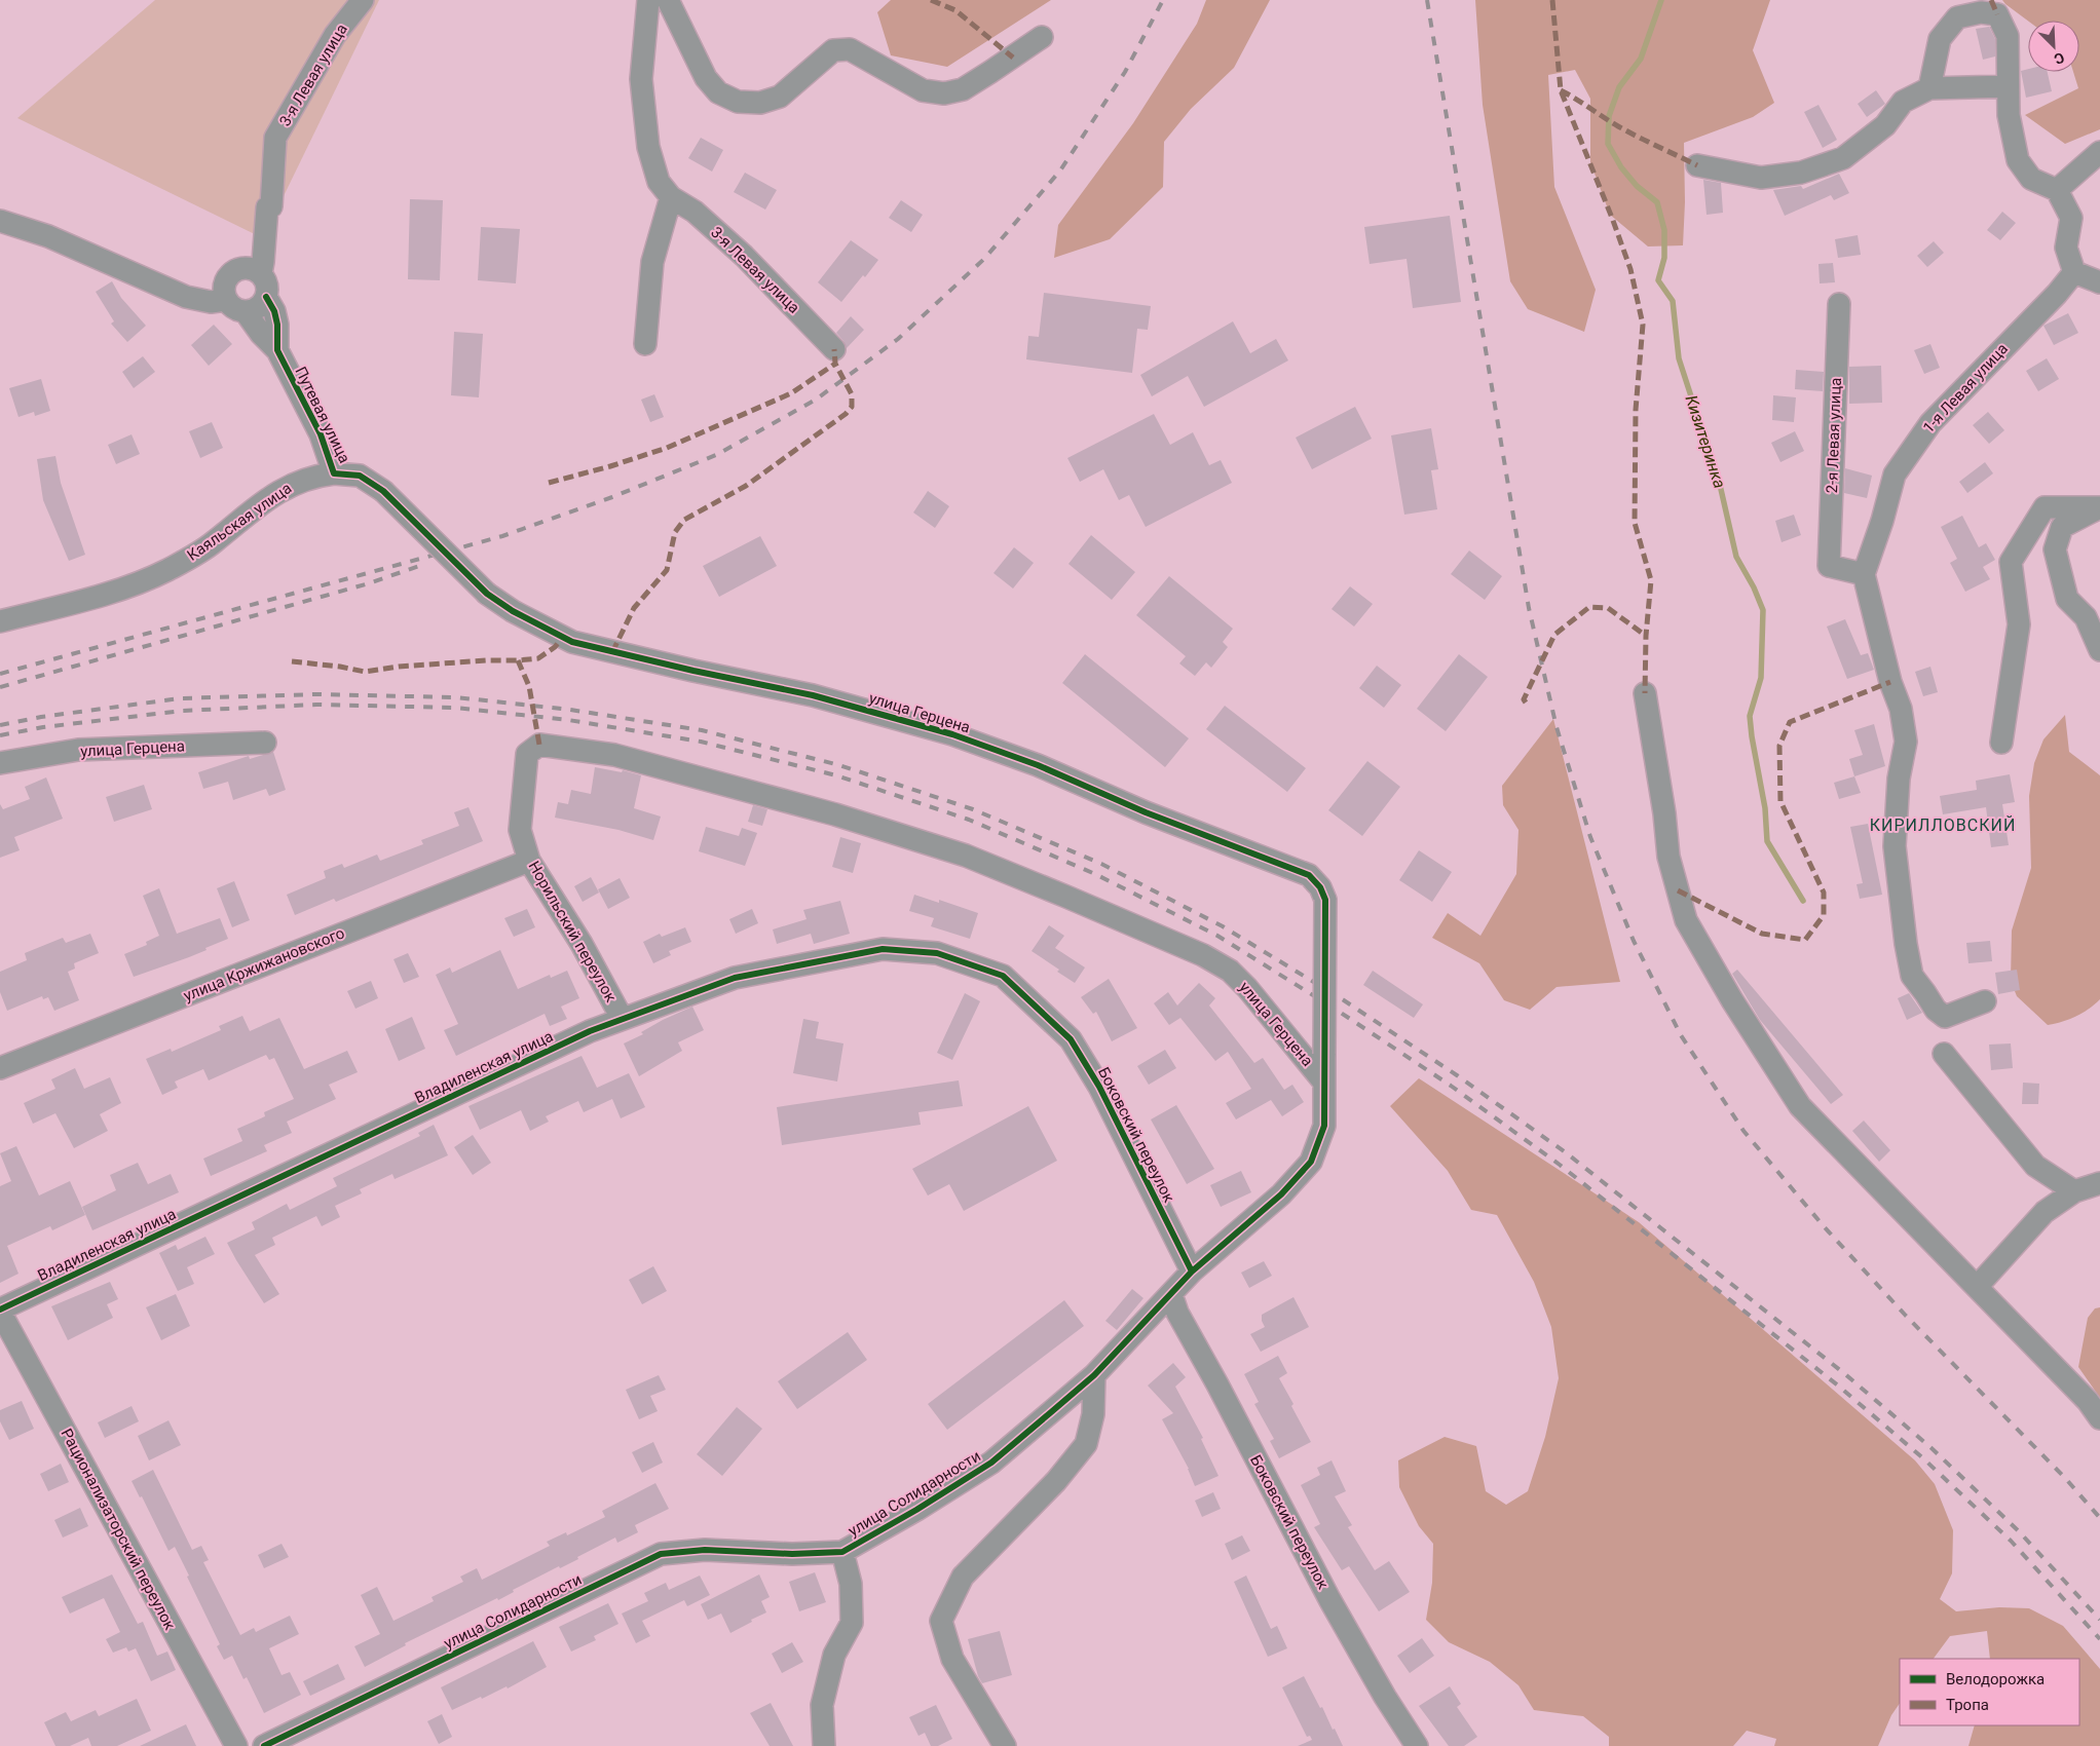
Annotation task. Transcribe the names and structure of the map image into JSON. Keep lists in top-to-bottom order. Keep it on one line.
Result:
{"streets":{"street":["3-я Левая улица","1-я Левая улица","Путевая улица","2-я Левая улица","Каяльская улица","улица Герцена","Норильский переулок","улица Кржижановского","Владиленская улица","Боковский переулок","улица Солидарности","Рационализаторский переулок"]},"crossings":[["3-я Левая улица","Путевая улица"],["1-я Левая улица","2-я Левая улица"],["Путевая улица","Каяльская улица"],["Путевая улица","улица Герцена"],["улица Герцена","Норильский переулок"],["улица Герцена","улица Солидарности"],["Норильский переулок","улица Кржижановского"],["Норильский переулок","Владиленская улица"],["Владиленская улица","Боковский переулок"],["Владиленская улица","Рационализаторский переулок"],["Боковский переулок","улица Солидарности"]],"districts":["КИРИЛЛОВСКИЙ"],"water":["Кизитеринка"],"legend":["Велодорожка","Тропа"],"north":"bottom right"}
